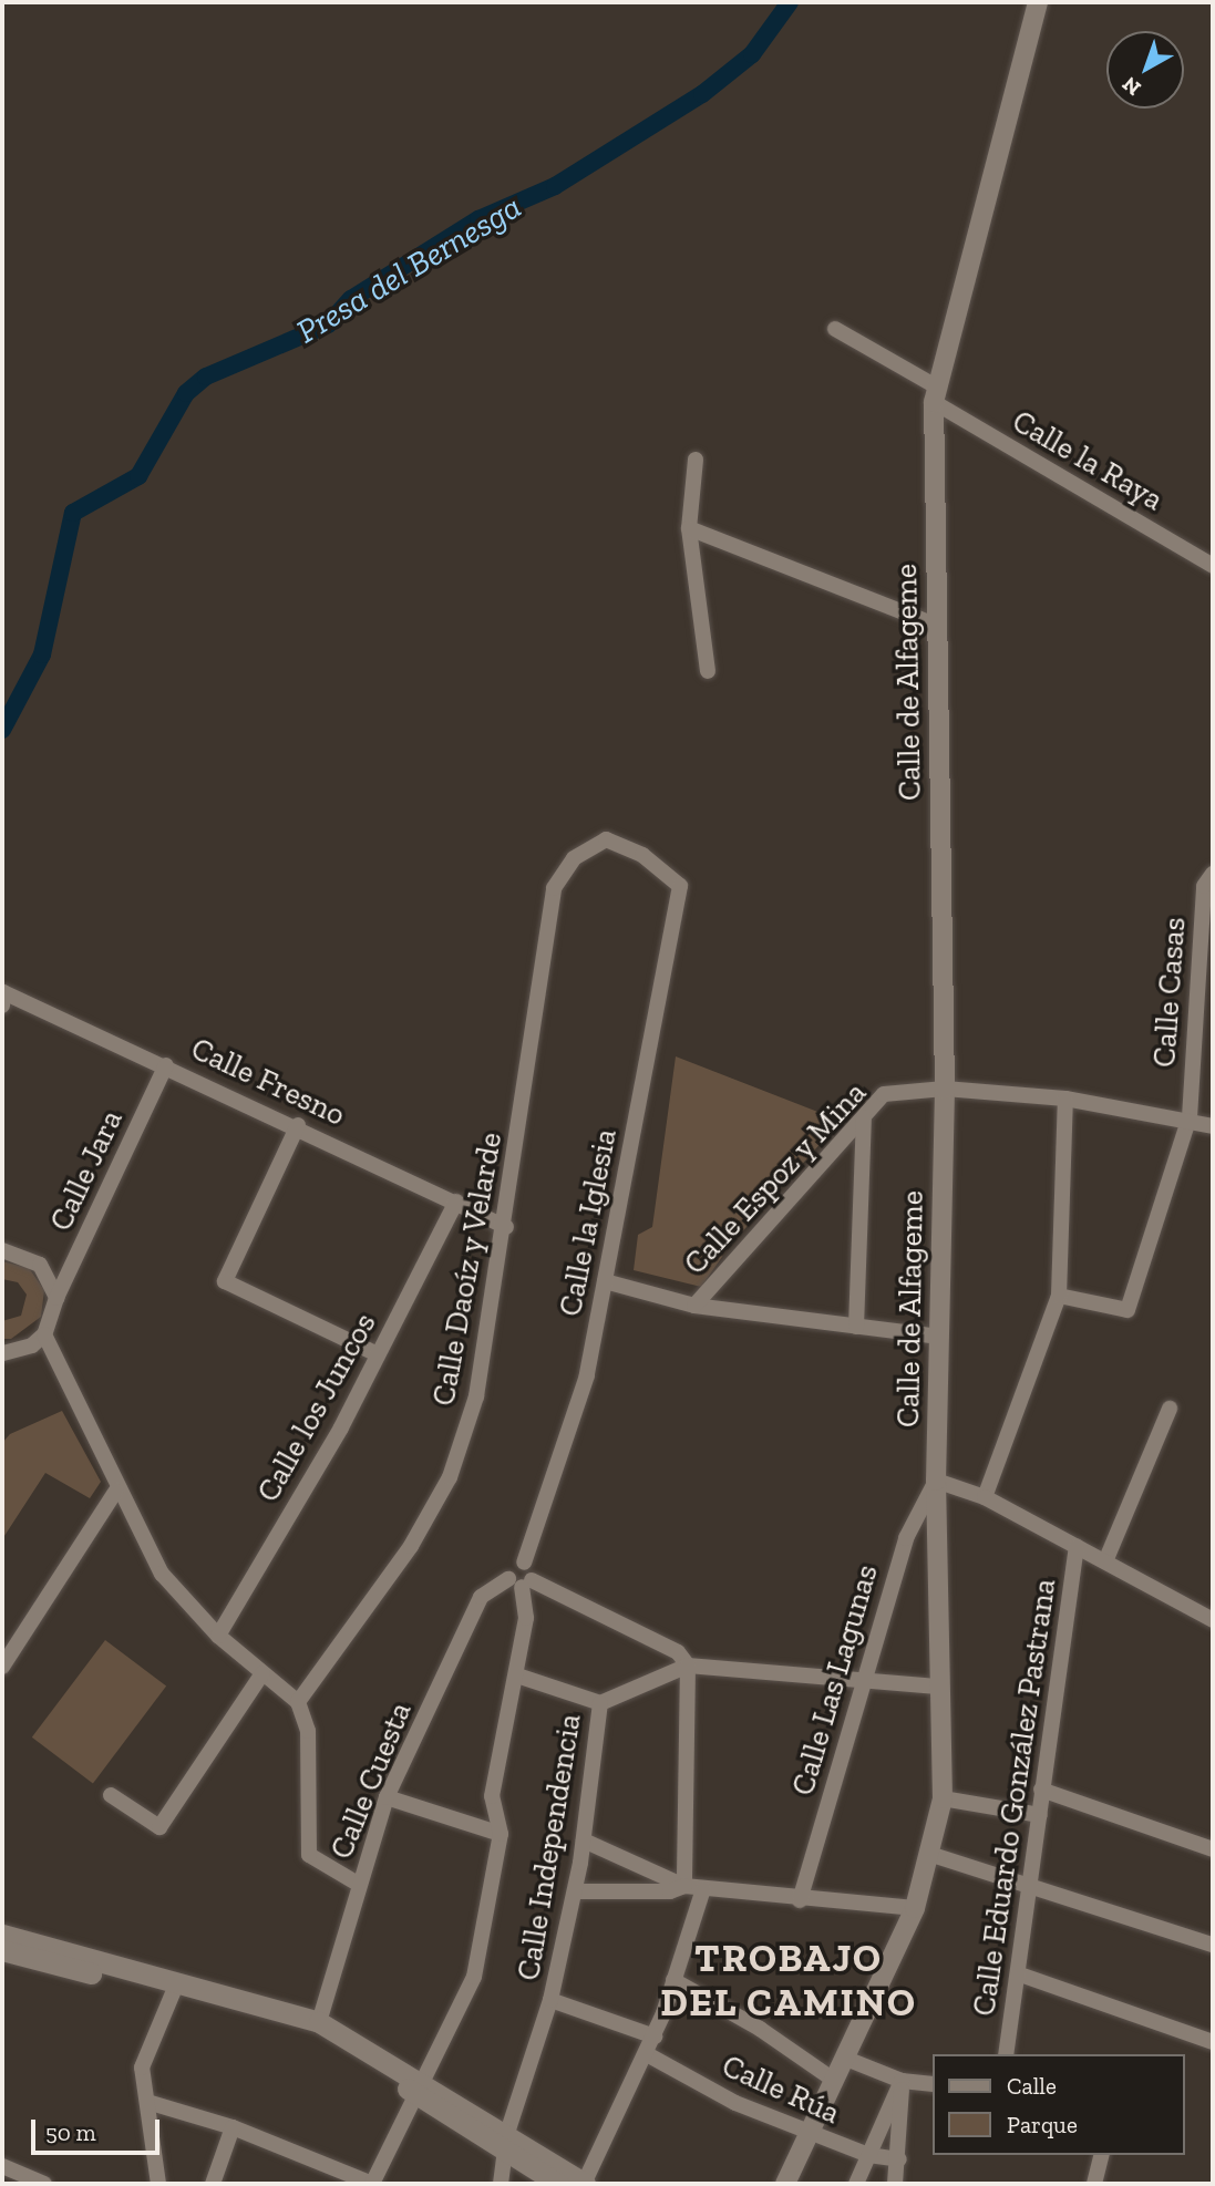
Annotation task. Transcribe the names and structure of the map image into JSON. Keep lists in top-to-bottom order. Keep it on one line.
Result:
{"streets":{"street":["Calle la Raya","Calle de Alfageme","Calle Casas","Calle Fresno","Calle Jara","Calle Espoz y Mina","Calle la Iglesia","Calle Daoíz y Velarde","Calle los Juncos","Calle Las Lagunas","Calle Cuesta","Calle Eduardo González Pastrana","Calle Independencia","Calle Rúa"]},"crossings":[["Calle la Raya","Calle de Alfageme"],["Calle de Alfageme","Calle Espoz y Mina"],["Calle de Alfageme","Calle Las Lagunas"],["Calle de Alfageme","Calle Rúa"],["Calle Casas","Calle Espoz y Mina"],["Calle Fresno","Calle Jara"],["Calle Fresno","Calle Daoíz y Velarde"],["Calle Fresno","Calle los Juncos"],["Calle la Iglesia","Calle Daoíz y Velarde"],["Calle la Iglesia","Calle Cuesta"]],"districts":["TROBAJO DEL CAMINO"],"water":["Presa del Bernesga"],"legend":["Calle","Parque"],"scale_bar":"50 m","north":"bottom left"}
